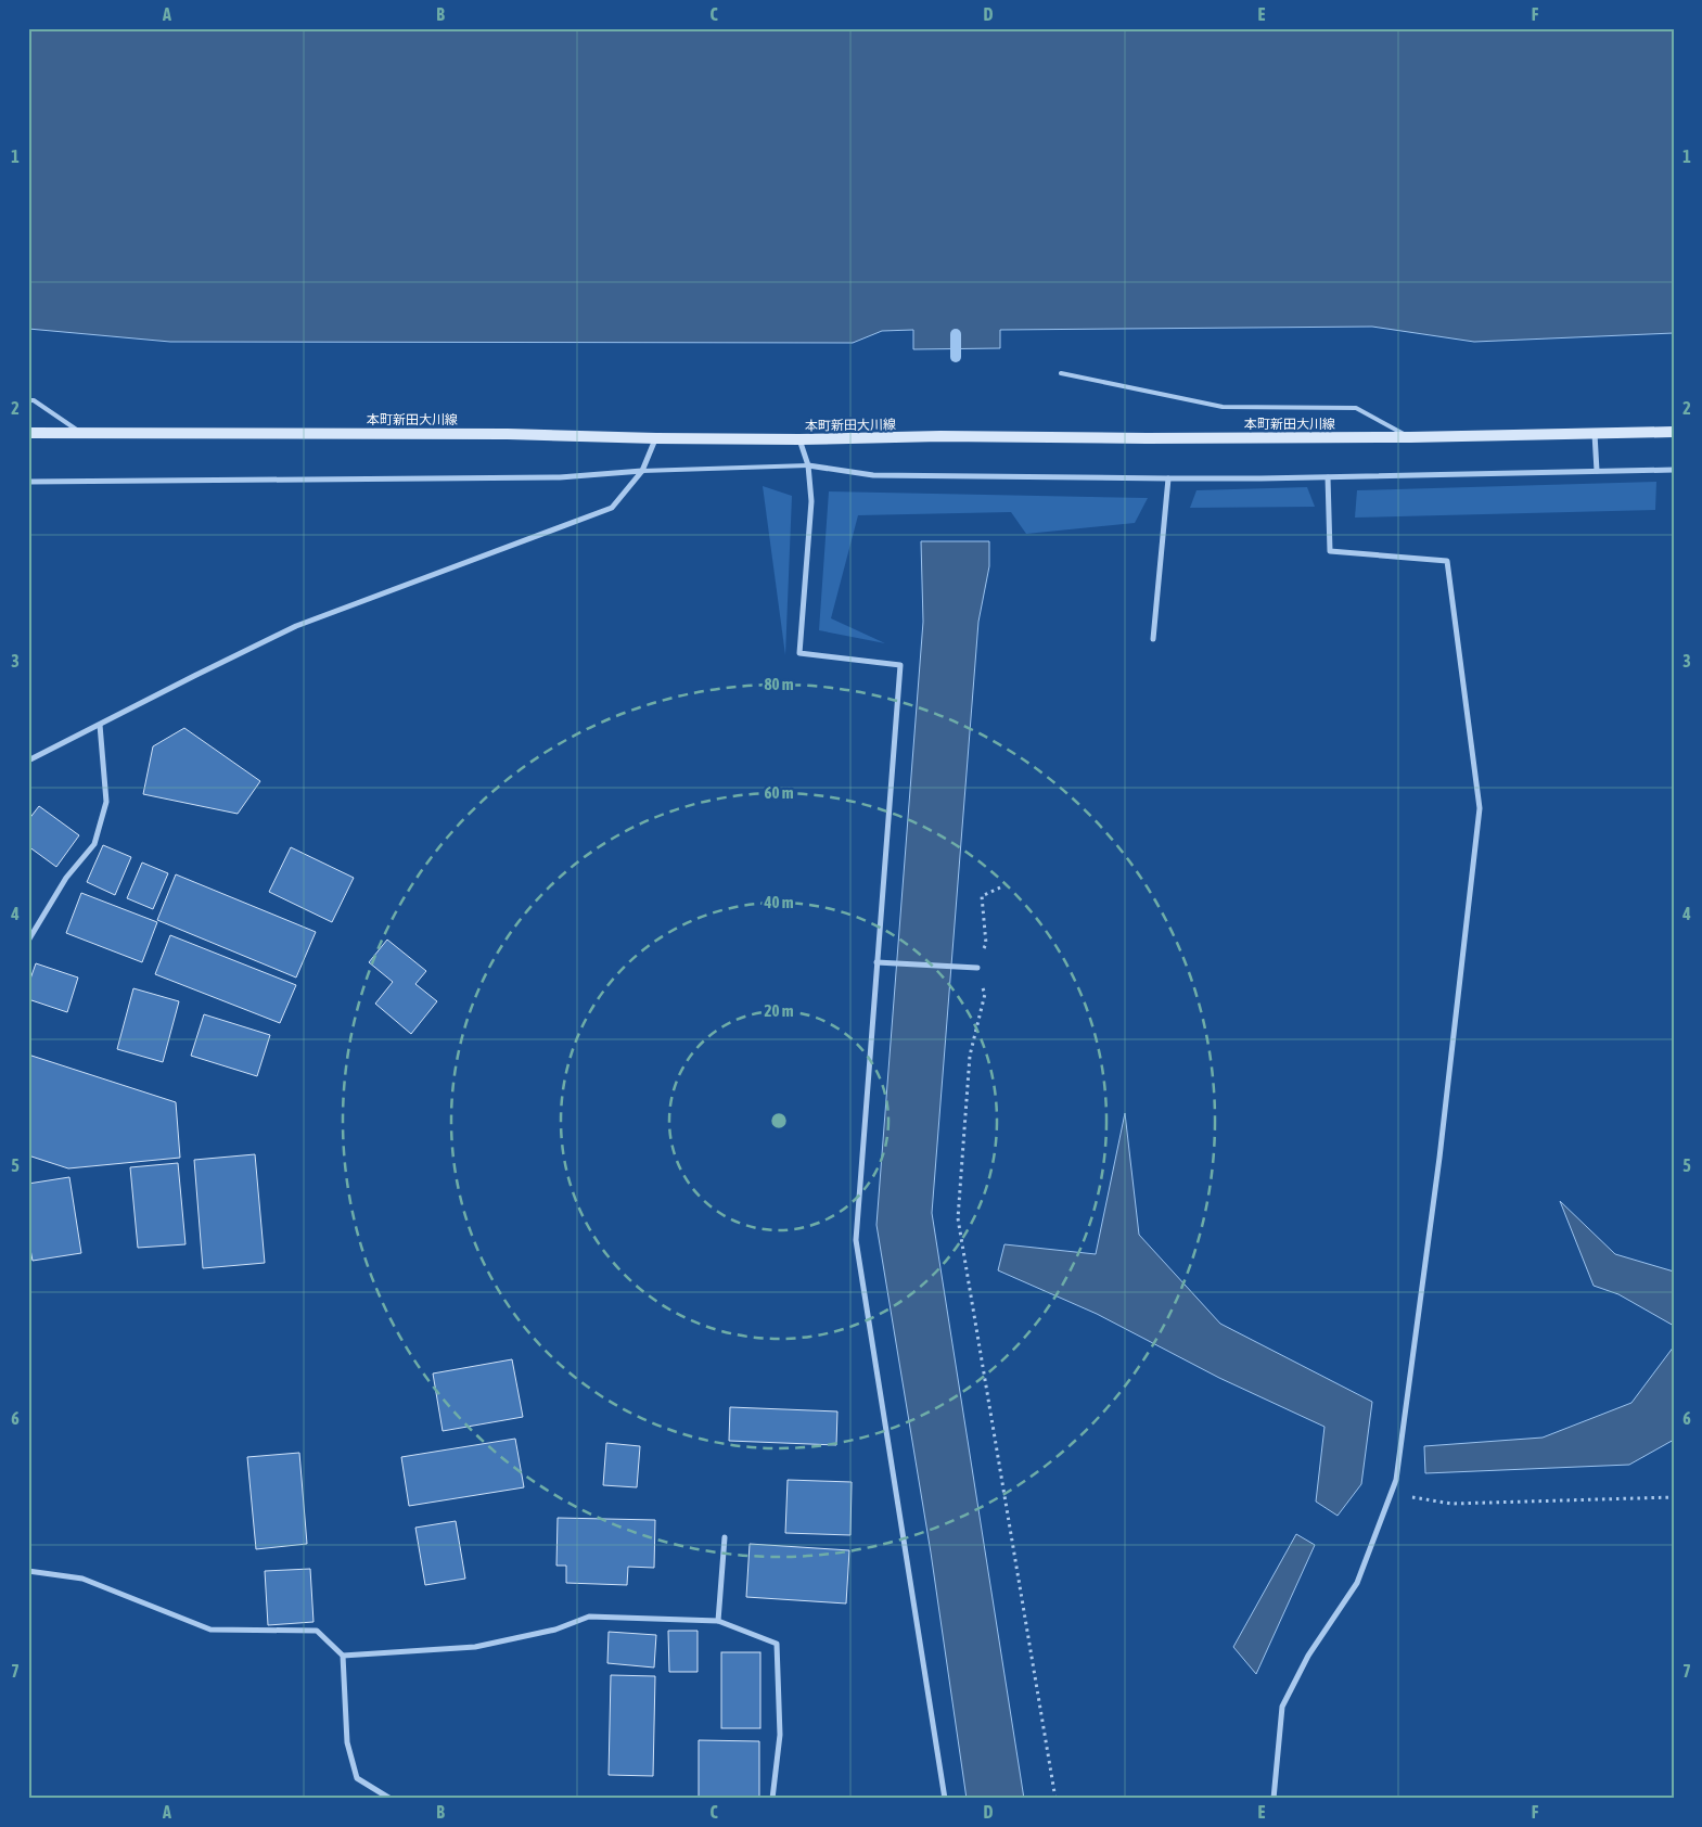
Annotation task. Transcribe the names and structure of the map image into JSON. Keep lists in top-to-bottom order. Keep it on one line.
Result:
{"streets":{"main road":["本町新田大川線"]},"grid":{"columns":["A","B","C","D","E","F"],"rows":["1","2","3","4","5","6","7"]},"rings":["80 m","60 m","40 m","20 m"]}
